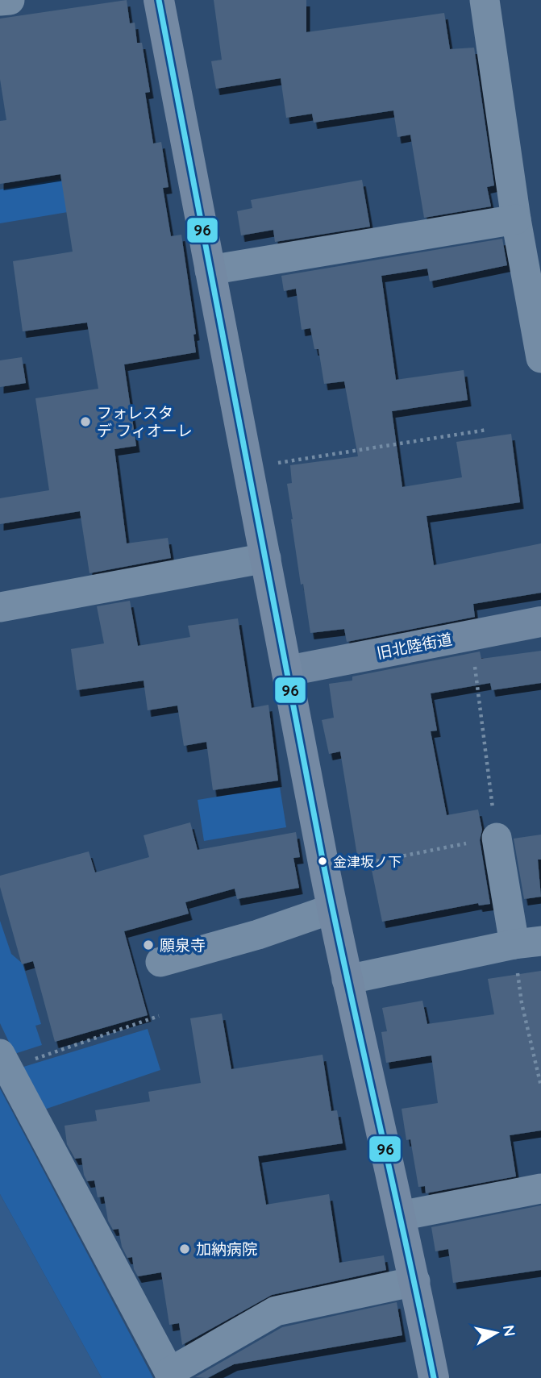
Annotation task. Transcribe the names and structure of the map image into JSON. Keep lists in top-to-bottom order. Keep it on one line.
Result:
{"streets":{"street":["旧北陸街道"]},"places":["フォレスタ デ フィオーレ","金津坂ノ下","願泉寺","加納病院"],"lines":["transit line 96"],"north":"right"}
